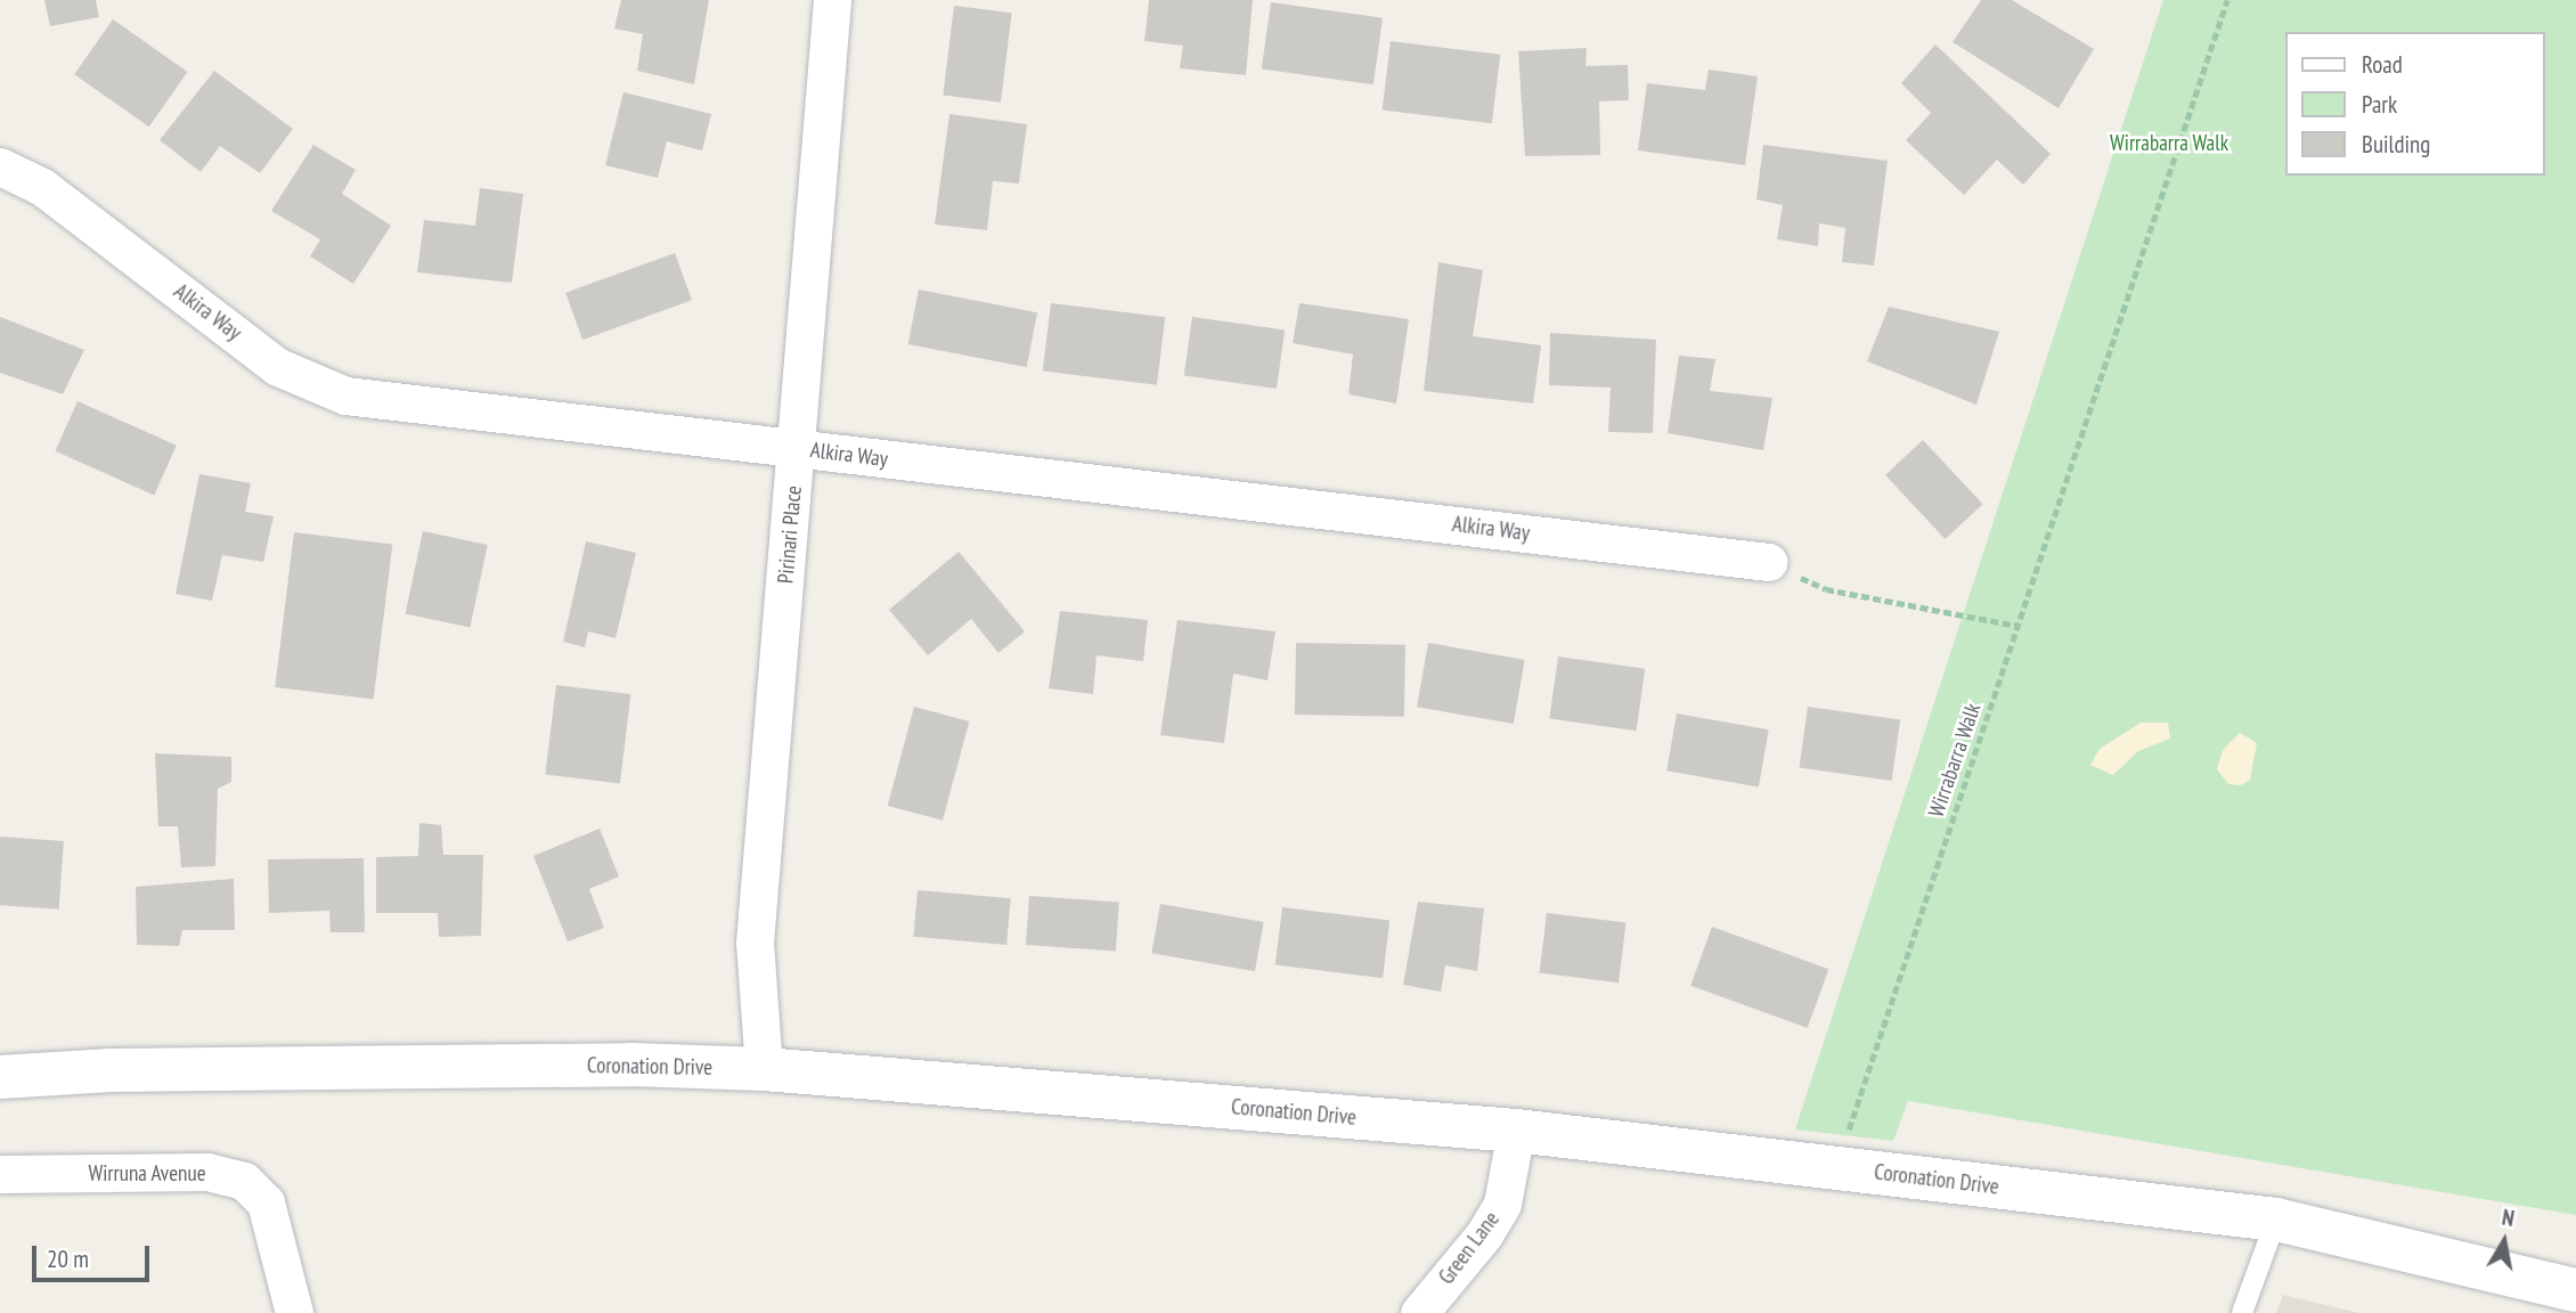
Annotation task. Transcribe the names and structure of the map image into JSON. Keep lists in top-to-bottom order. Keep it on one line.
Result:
{"streets":{"main road":["Coronation Drive"],"street":["Alkira Way","Pirinari Place","Wirruna Avenue","Green Lane"],"path":["Wirrabarra Walk"]},"crossings":[["Alkira Way","Pirinari Place"],["Pirinari Place","Coronation Drive"],["Wirrabarra Walk","Coronation Drive"],["Coronation Drive","Green Lane"]],"parks":["Wirrabarra Walk"],"legend":["Road","Park","Building"],"scale_bar":"20 m","north":"top"}
